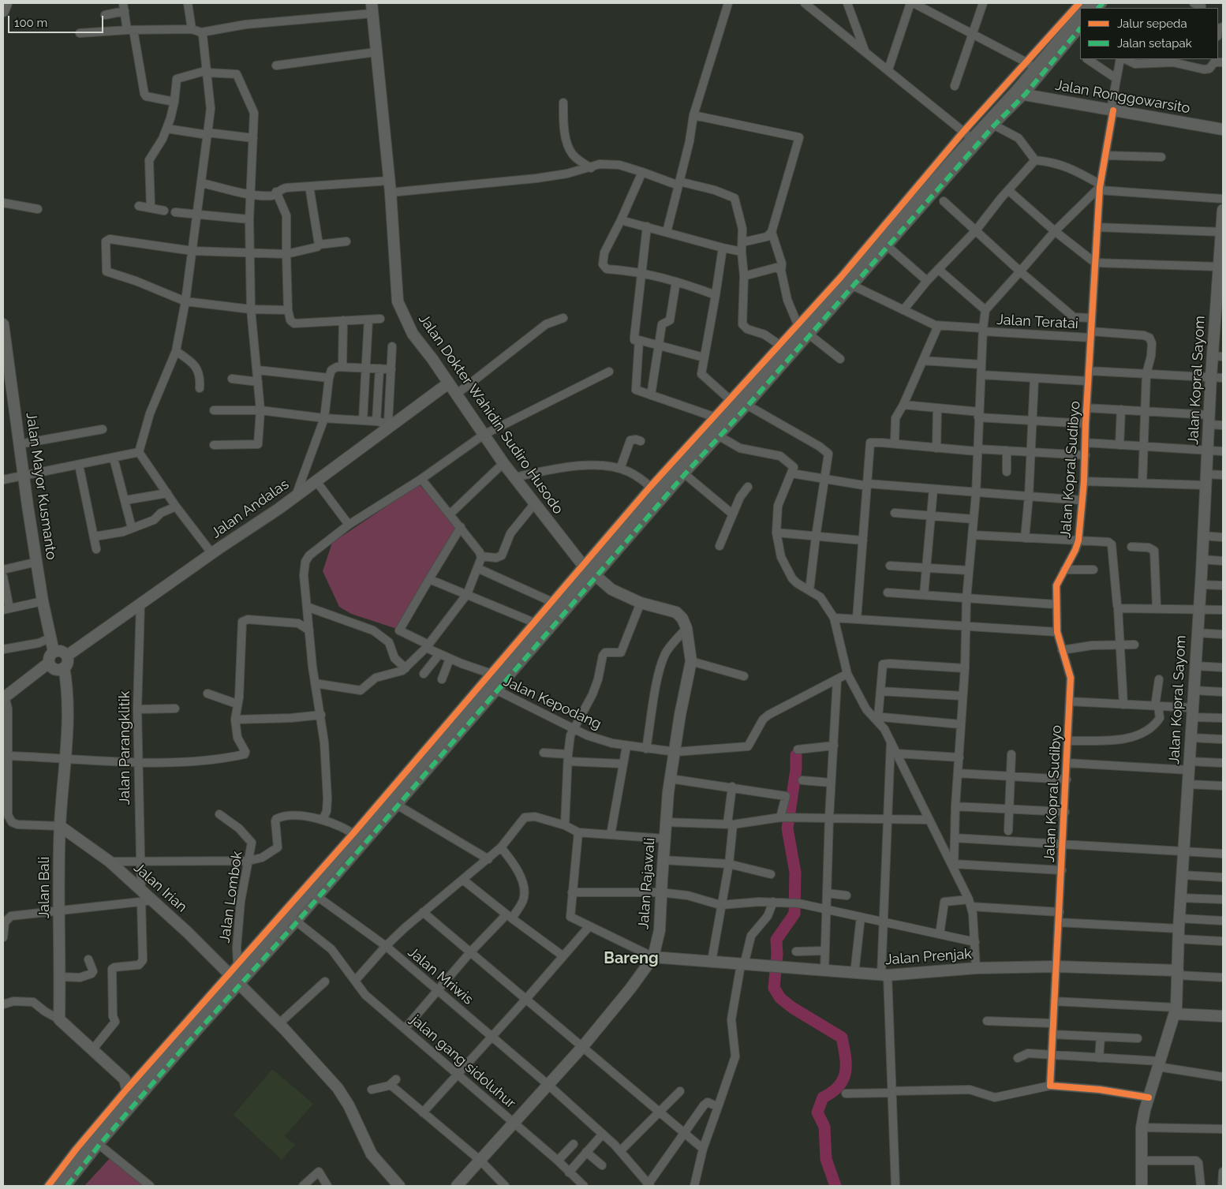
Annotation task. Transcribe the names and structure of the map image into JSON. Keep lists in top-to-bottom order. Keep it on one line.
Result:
{"streets":{"street":["Jalan Ronggowarsito","Jalan Teratai","Jalan Kopral Sayom","Jalan Dokter Wahidin Sudiro Husodo","Jalan Kopral Sudibyo","Jalan Mayor Kusmanto","Jalan Andalas","Jalan Kepodang","Jalan Parangklitik","Jalan Rajawali","Jalan Bali","Jalan Irian","Jalan Lombok","Jalan Prenjak","Jalan Mriwis","jalan gang sidoluhur"]},"crossings":[["Jalan Ronggowarsito","Jalan Kopral Sudibyo"],["Jalan Teratai","Jalan Kopral Sudibyo"],["Jalan Kopral Sayom","Jalan Prenjak"],["Jalan Dokter Wahidin Sudiro Husodo","Jalan Andalas"],["Jalan Dokter Wahidin Sudiro Husodo","Jalan Rajawali"],["Jalan Kopral Sudibyo","Jalan Prenjak"],["Jalan Mayor Kusmanto","Jalan Andalas"],["Jalan Mayor Kusmanto","Jalan Bali"],["Jalan Andalas","Jalan Parangklitik"],["Jalan Andalas","Jalan Bali"],["Jalan Kepodang","Jalan Rajawali"],["Jalan Parangklitik","Jalan Irian"],["Jalan Rajawali","Jalan Prenjak"],["Jalan Rajawali","Jalan Mriwis"],["Jalan Rajawali","jalan gang sidoluhur"],["Jalan Bali","Jalan Irian"]],"districts":["Bareng"],"legend":["Jalur sepeda","Jalan setapak"],"scale_bar":"100 m"}
